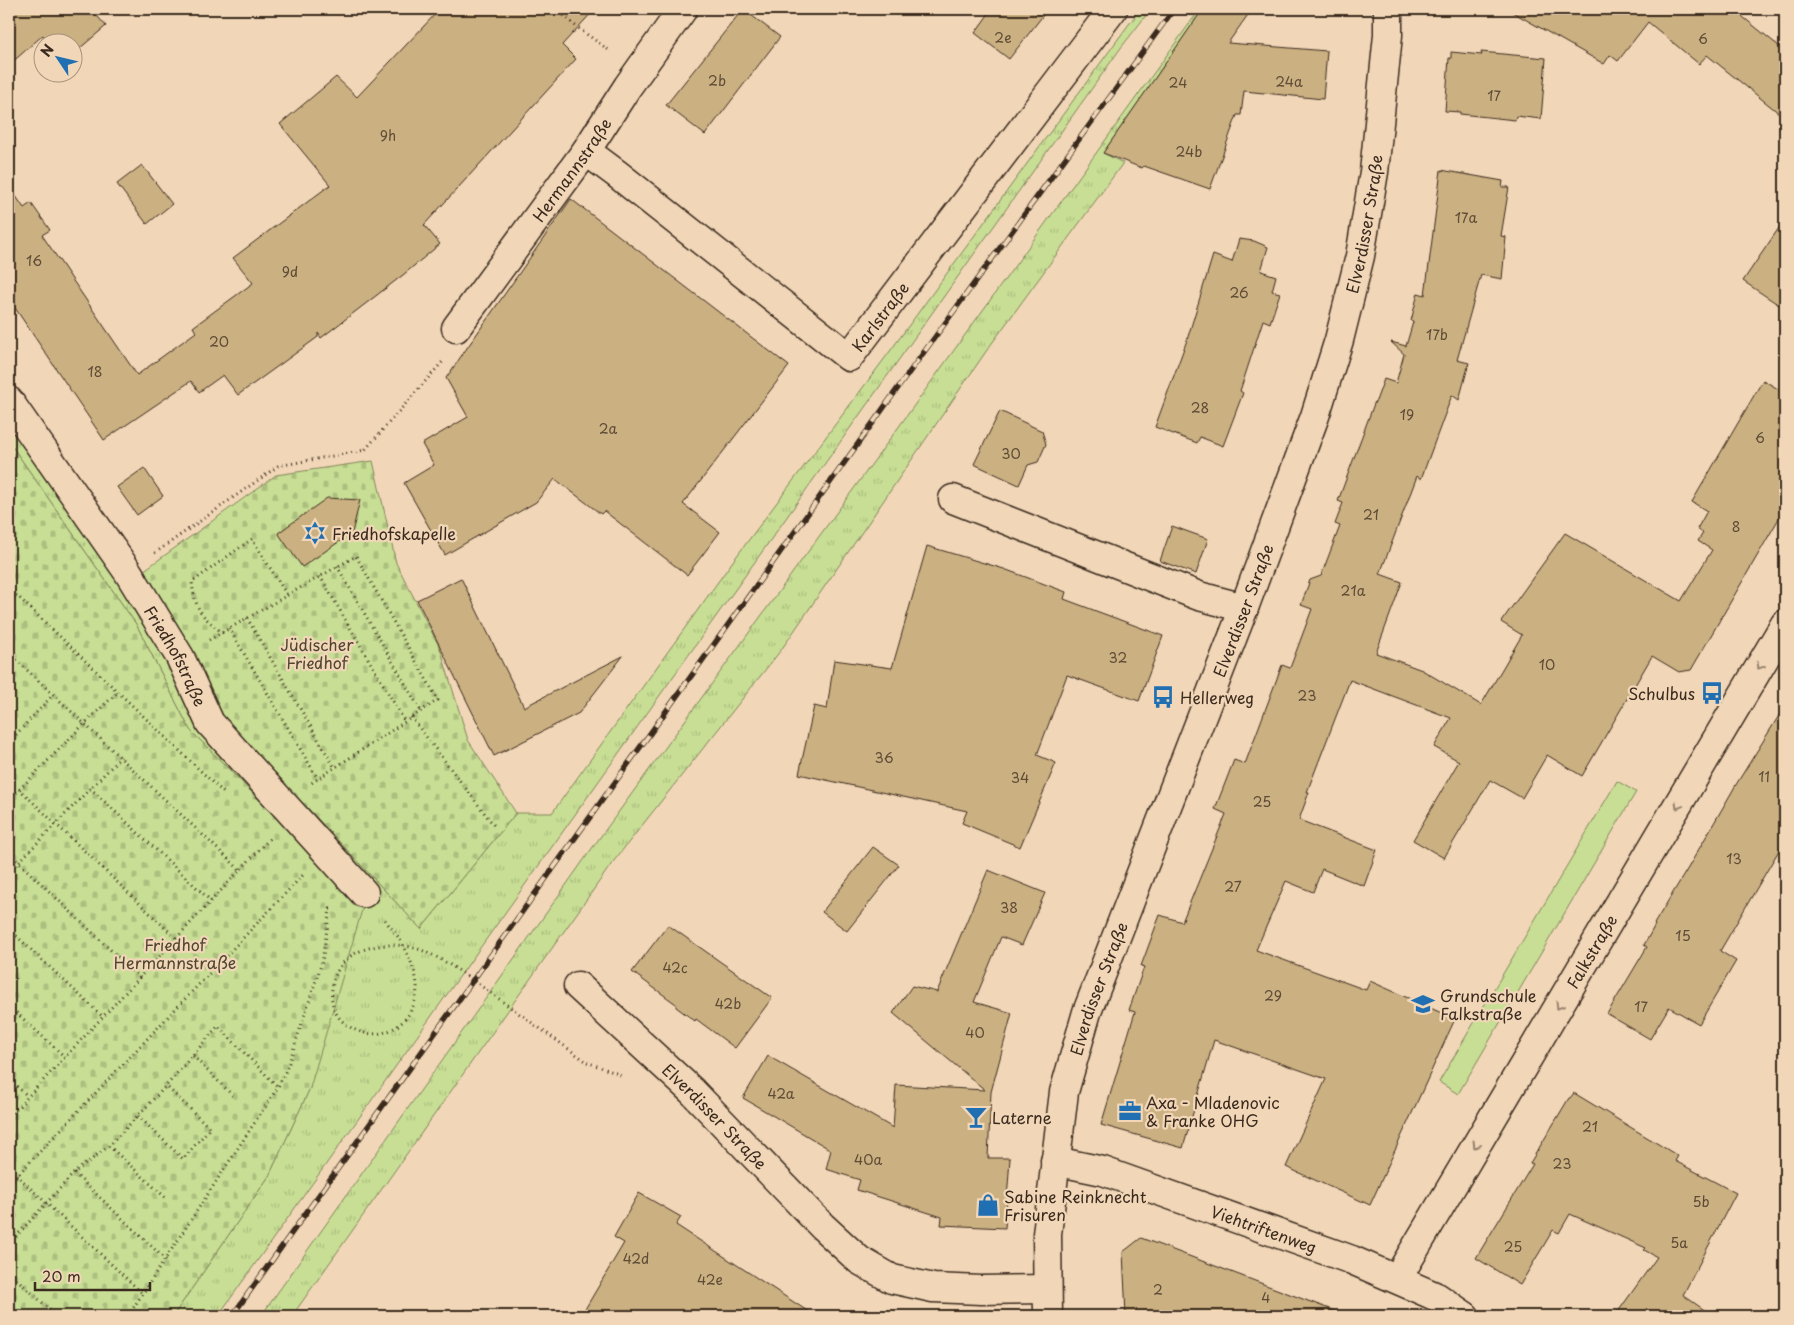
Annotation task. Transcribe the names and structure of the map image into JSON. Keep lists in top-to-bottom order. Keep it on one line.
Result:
{"streets":{"street":["Hermannstraße","Elverdisser Straße","Karlstraße","Friedhofstraße","Falkstraße","Viehtriftenweg"]},"crossings":[["Hermannstraße","Karlstraße"],["Elverdisser Straße","Viehtriftenweg"],["Falkstraße","Viehtriftenweg"]],"one_way":["Falkstraße"],"parks":["Jüdischer Friedhof","Friedhof Hermannstraße"],"places":{"synagogue":["Friedhofskapelle"],"bus stop":["Schulbus","Hellerweg"],"school or university":["Grundschule Falkstraße"],"office":["Axa - Mladenovic & Franke OHG"],"bar":["Laterne"],"shop":["Sabine Reinknecht Frisuren"]},"house_numbers":["2e","6","2b","24a","24","17","9h","24b","17a","16","9d","26","17b","20","18","28","19","2a","6","30","21","8","21a","32","10","23","36","11","34","25","13","27","38","15","42c","29","42b","17","40","42a","21","40a","23","5b","5a","25","42d","42e","2","4"],"scale_bar":"20 m","north":"top left"}
